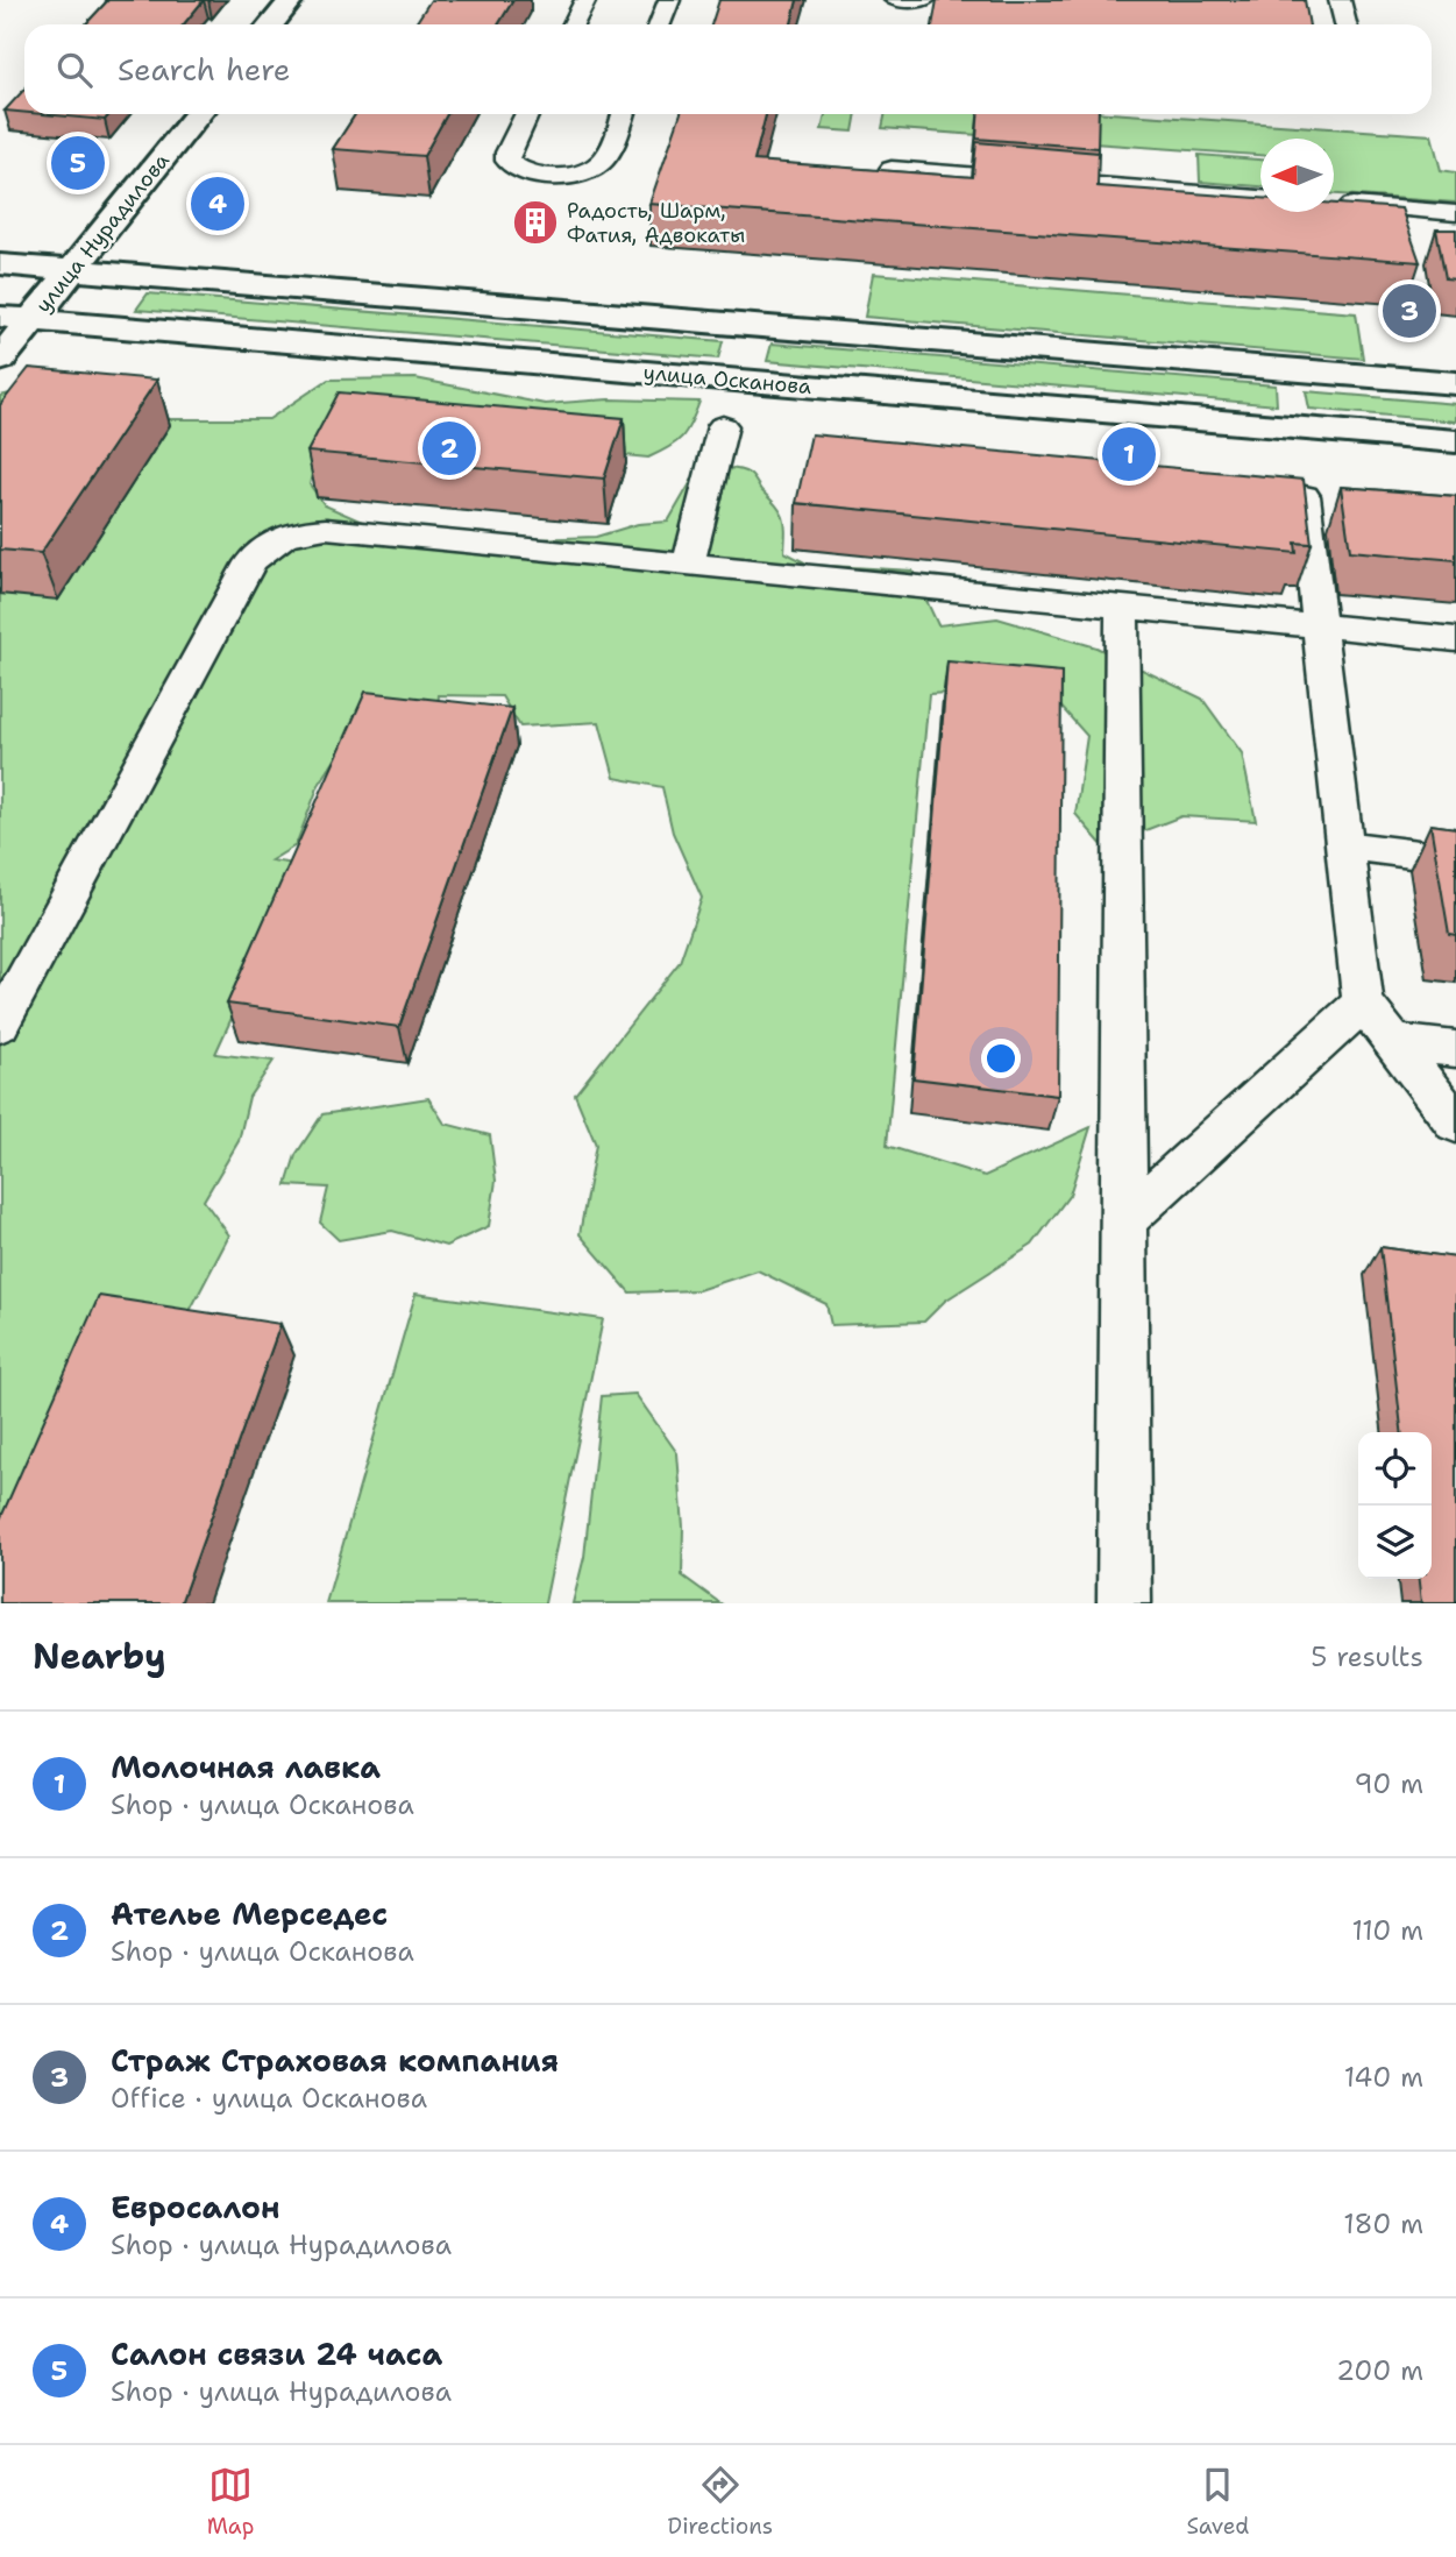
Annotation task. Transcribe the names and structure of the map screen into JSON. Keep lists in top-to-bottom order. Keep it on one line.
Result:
{"streets":{"street":["улица Нурадилова","улица Осканова"]},"crossings":[["улица Нурадилова","улица Осканова"]],"places":{"building":["Радость, Шарм, Фатия, Адвокаты"]},"north":"left","page":{"search":"Search here","pins":["5","4","3","2","1"],"heading":["Nearby","5 results"],"list":[{"mark":"1","name":"Молочная лавка","note":"Shop · улица Осканова","value":"90 m"},{"mark":"2","name":"Ателье Мерседес","note":"Shop · улица Осканова","value":"110 m"},{"mark":"3","name":"Страж Страховая компания","note":"Office · улица Осканова","value":"140 m"},{"mark":"4","name":"Евросалон","note":"Shop · улица Нурадилова","value":"180 m"},{"mark":"5","name":"Салон связи 24 часа","note":"Shop · улица Нурадилова","value":"200 m"}],"nav":["Map","Directions","Saved"]}}
